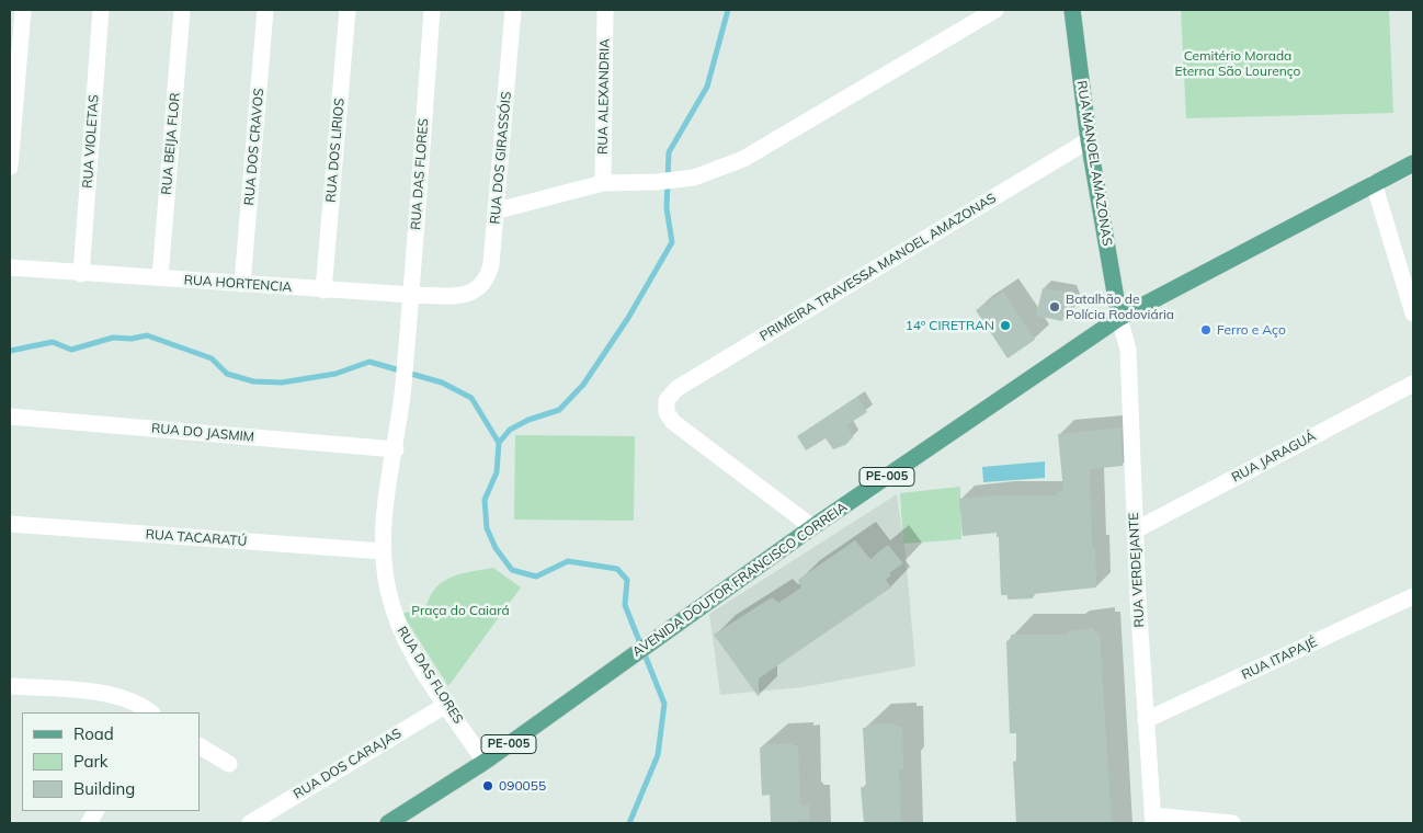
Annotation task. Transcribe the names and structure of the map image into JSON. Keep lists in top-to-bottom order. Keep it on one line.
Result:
{"streets":{"main road":["RUA MANOEL AMAZONAS","PE-005","AVENIDA DOUTOR FRANCISCO CORREIA"],"street":["RUA ALEXANDRIA","RUA VIOLETAS","RUA BEIJA FLOR","RUA DOS CRAVOS","RUA DOS LIRIOS","RUA DOS GIRASSÓIS","RUA DAS FLORES","PRIMEIRA TRAVESSA MANOEL AMAZONAS","RUA HORTENCIA","RUA DO JASMIM","RUA JARAGUÁ","RUA TACARATÚ","RUA VERDEJANTE","RUA ITAPAJÉ","RUA DOS CARAJAS"]},"crossings":[["RUA VIOLETAS","RUA HORTENCIA"],["RUA BEIJA FLOR","RUA HORTENCIA"],["RUA DOS CRAVOS","RUA HORTENCIA"],["RUA DOS LIRIOS","RUA HORTENCIA"],["RUA DOS GIRASSÓIS","RUA HORTENCIA"],["RUA MANOEL AMAZONAS","PRIMEIRA TRAVESSA MANOEL AMAZONAS"],["RUA MANOEL AMAZONAS","PE-005"],["RUA MANOEL AMAZONAS","RUA VERDEJANTE"],["RUA MANOEL AMAZONAS","AVENIDA DOUTOR FRANCISCO CORREIA"],["RUA DAS FLORES","RUA HORTENCIA"],["RUA DAS FLORES","RUA DO JASMIM"],["RUA DAS FLORES","RUA TACARATÚ"],["RUA DAS FLORES","AVENIDA DOUTOR FRANCISCO CORREIA"],["RUA DAS FLORES","RUA DOS CARAJAS"],["PRIMEIRA TRAVESSA MANOEL AMAZONAS","AVENIDA DOUTOR FRANCISCO CORREIA"],["RUA JARAGUÁ","RUA VERDEJANTE"],["PE-005","RUA VERDEJANTE"],["PE-005","AVENIDA DOUTOR FRANCISCO CORREIA"],["RUA VERDEJANTE","AVENIDA DOUTOR FRANCISCO CORREIA"],["RUA VERDEJANTE","RUA ITAPAJÉ"]],"parks":["Cemitério Morada Eterna São Lourenço","Praça do Caiará"],"places":["Batalhão de Polícia Rodoviária","14º CIRETRAN","Ferro e Aço","090055"],"legend":["Road","Park","Building"]}
